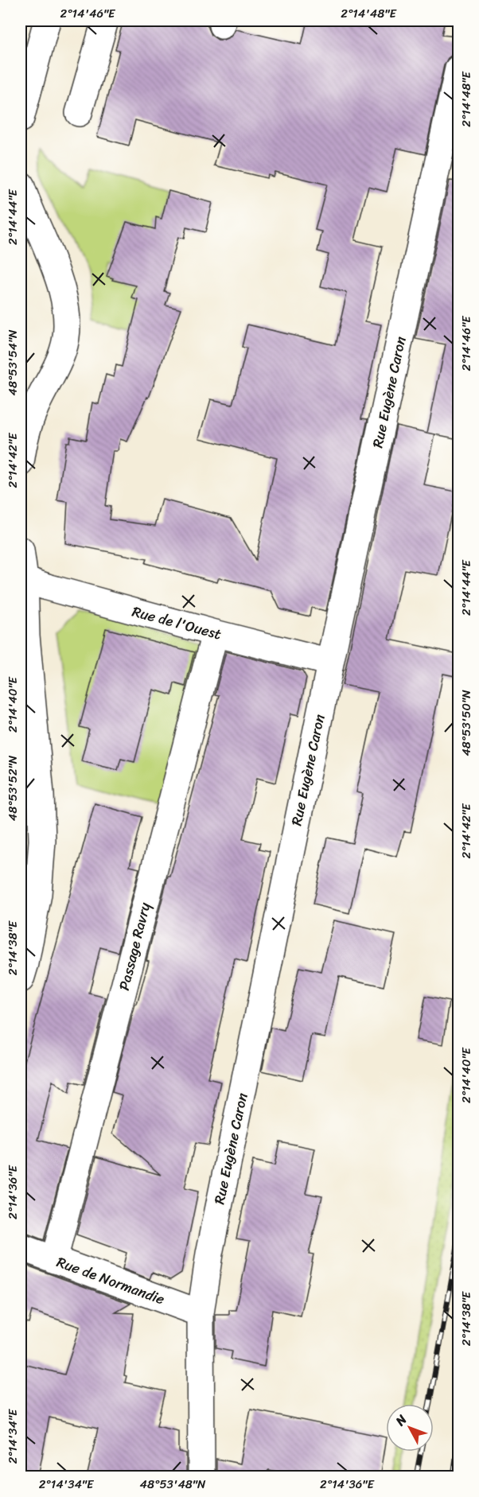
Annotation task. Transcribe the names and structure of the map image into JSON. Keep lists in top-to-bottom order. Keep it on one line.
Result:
{"streets":{"street":["Rue Eugène Caron","Rue de l'Ouest","Passage Ravry","Rue de Normandie"]},"crossings":[["Rue Eugène Caron","Rue de l'Ouest"],["Rue Eugène Caron","Rue de Normandie"],["Rue de l'Ouest","Passage Ravry"],["Passage Ravry","Rue de Normandie"]],"north":"top left","coordinates":["2°14'46\"E","2°14'48\"E","2°14'44\"E","48°53'54\"N","2°14'42\"E","2°14'40\"E","48°53'50\"N","48°53'52\"N","2°14'38\"E","2°14'36\"E","2°14'34\"E","48°53'48\"N"]}
